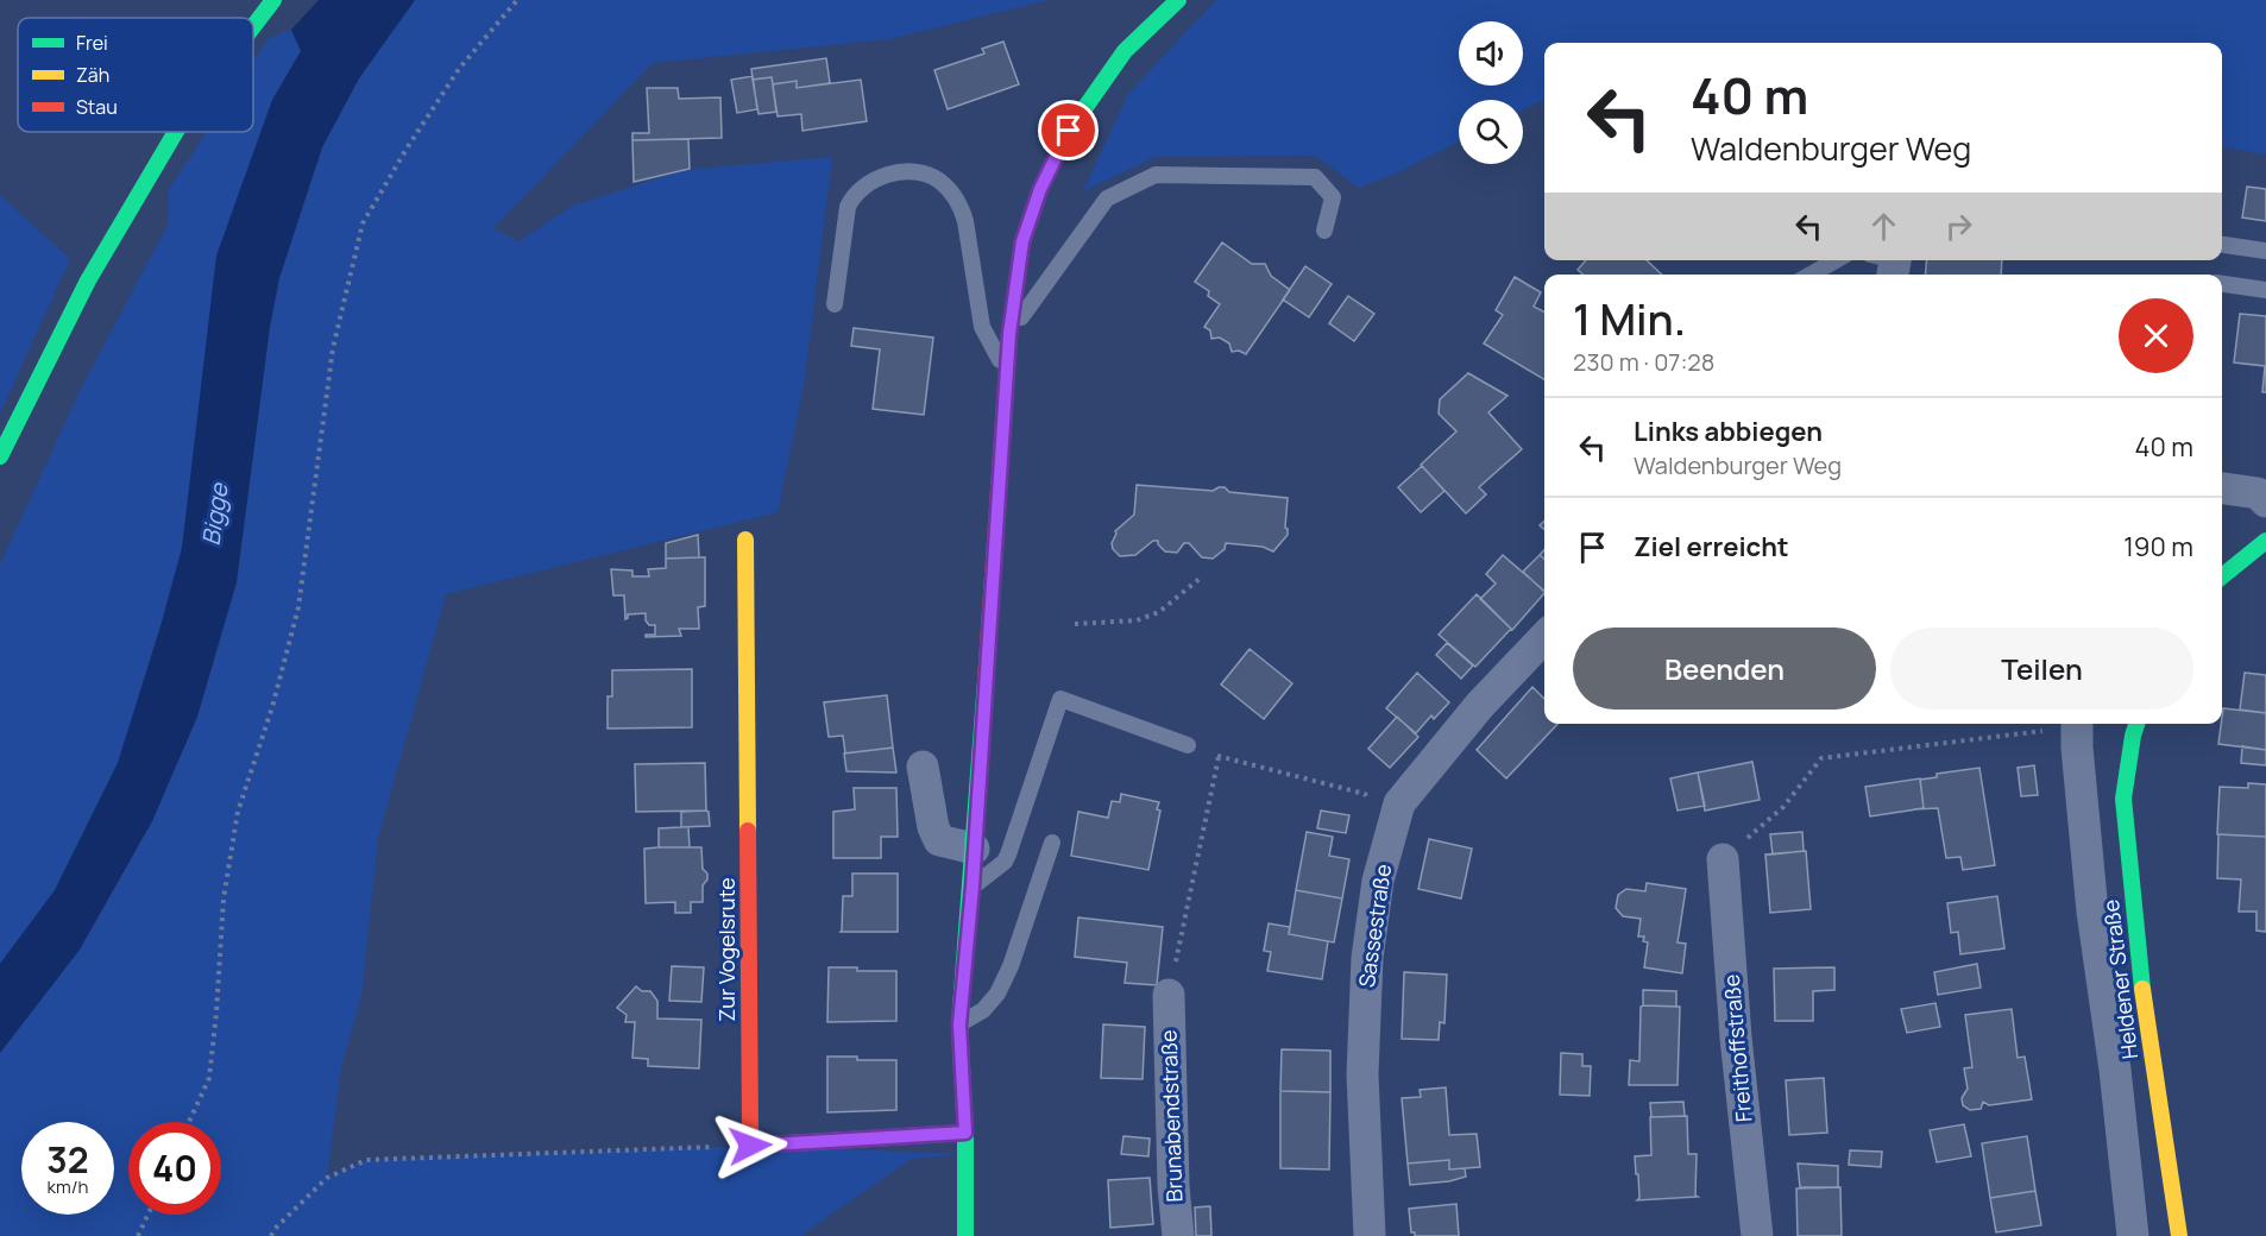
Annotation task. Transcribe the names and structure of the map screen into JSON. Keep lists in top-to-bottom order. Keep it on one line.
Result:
{"streets":{"street":["Sassestraße","Zur Vogelsrute","Heldener Straße","Freithoffstraße","Brunabendstraße"]},"water":["Bigge"],"legend":["Frei","Zäh","Stau"],"page":{"turn":["40 m","Waldenburger Weg"],"heading":["1 Min.","230 m · 07:28"],"list":[{"name":"Links abbiegen","note":"Waldenburger Weg","value":"40 m"},{"name":"Ziel erreicht","value":"190 m"}],"buttons":["Beenden","Teilen"],"speed":"32 km/h","limit":"40"}}
